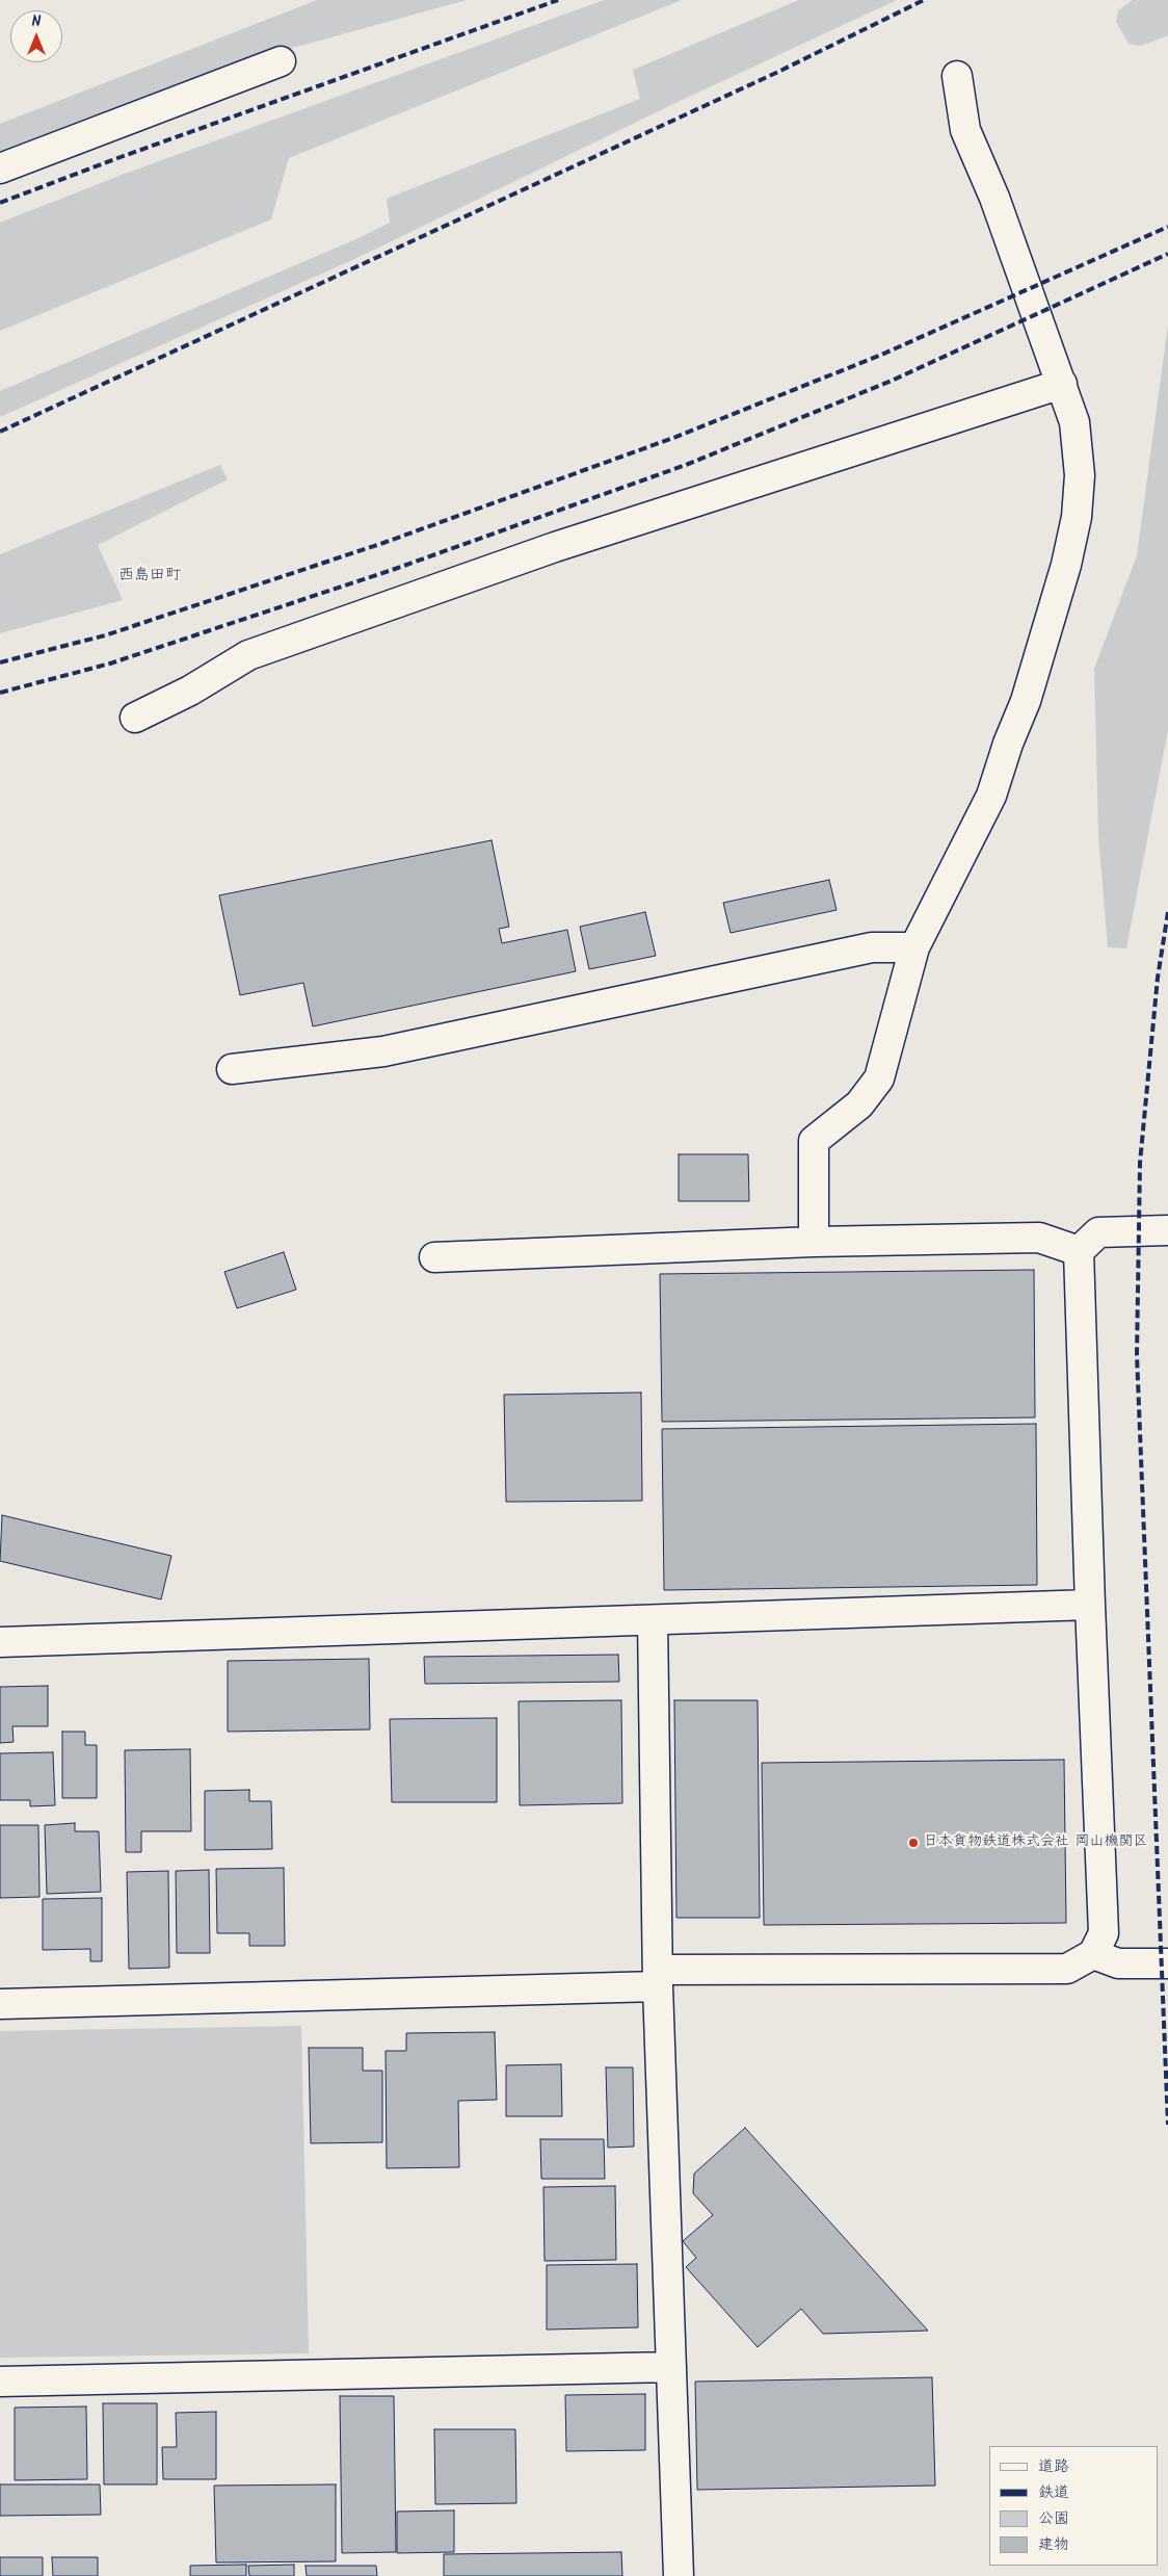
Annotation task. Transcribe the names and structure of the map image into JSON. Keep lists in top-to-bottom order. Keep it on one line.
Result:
{"districts":["西島田町"],"places":["日本貨物鉄道株式会社 岡山機関区"],"legend":["道路","鉄道","公園","建物"],"north":"top"}
